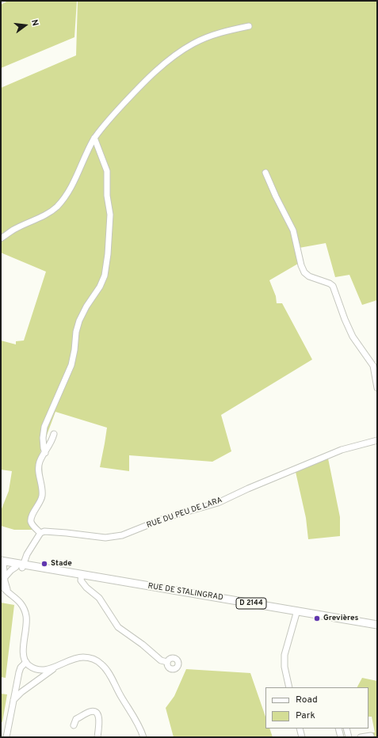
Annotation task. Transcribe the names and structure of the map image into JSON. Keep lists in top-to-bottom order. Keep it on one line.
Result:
{"streets":{"main road":["RUE DE STALINGRAD","D 2144"],"street":["RUE DU PEU DE LARA"]},"crossings":[["RUE DE STALINGRAD","D 2144"]],"places":["Stade","Grevières"],"legend":["Road","Park"],"north":"right"}
